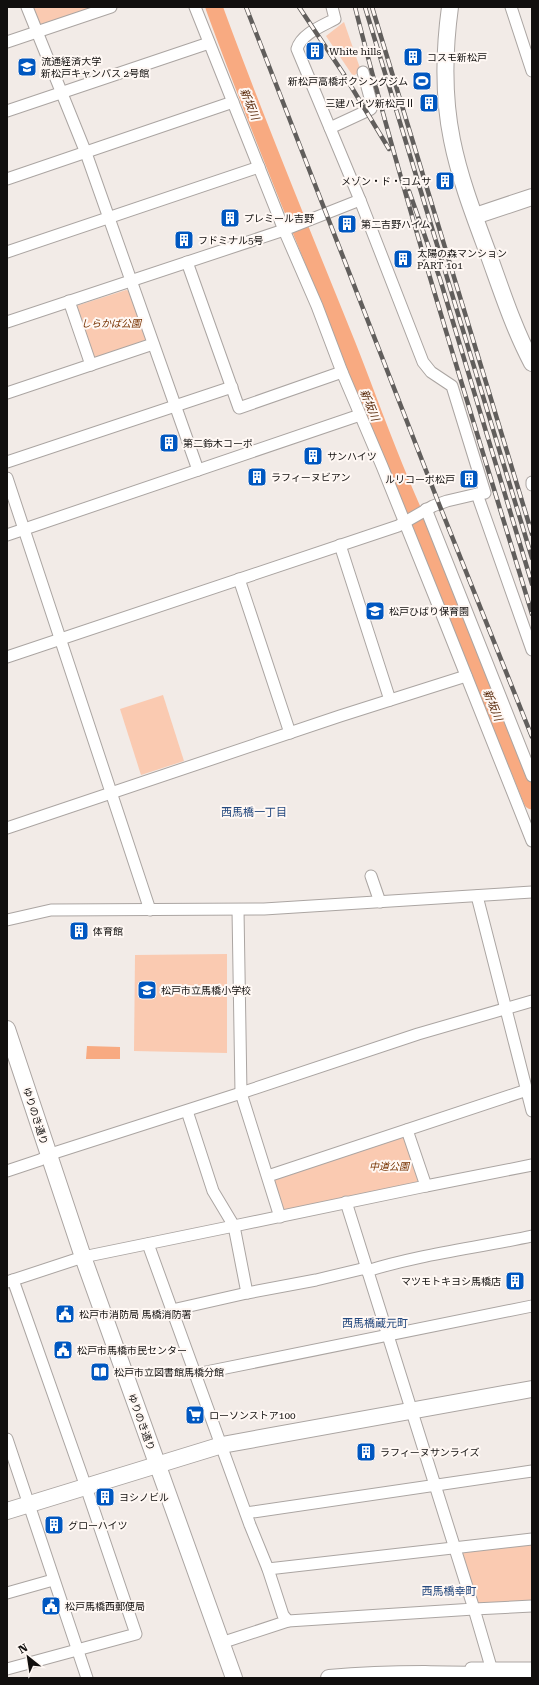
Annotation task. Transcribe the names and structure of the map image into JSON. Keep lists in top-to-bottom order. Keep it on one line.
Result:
{"streets":{"street":["ゆりのき通り"]},"districts":["西馬橋一丁目","西馬橋蔵元町","西馬橋幸町"],"water":["新坂川"],"parks":["しらかば公園","中道公園"],"places":{"building":["White hills","コスモ新松戸","三建ハイツ新松戸Ⅱ","メゾン・ド・コムサ","プレミール吉野","第二吉野ハイム","フドミナル5号","太陽の森マンション PART 101","第二鈴木コーポ","サンハイツ","ラフィーヌビアン","ルリコーポ松戸","体育館","マツモトキヨシ馬橋店","ラフィーヌサンライズ","ヨシノビル","グローハイツ"],"school or university":["流通経済大学 新松戸キャンパス 2号館","松戸ひばり保育園","松戸市立馬橋小学校"],"sports":["新松戸高橋ボクシングジム"],"public building":["松戸市消防局 馬橋消防署","松戸市馬橋市民センター","松戸馬橋西郵便局"],"library":["松戸市立図書館馬橋分館"],"supermarket":["ローソンストア100"]},"north":"top left"}
